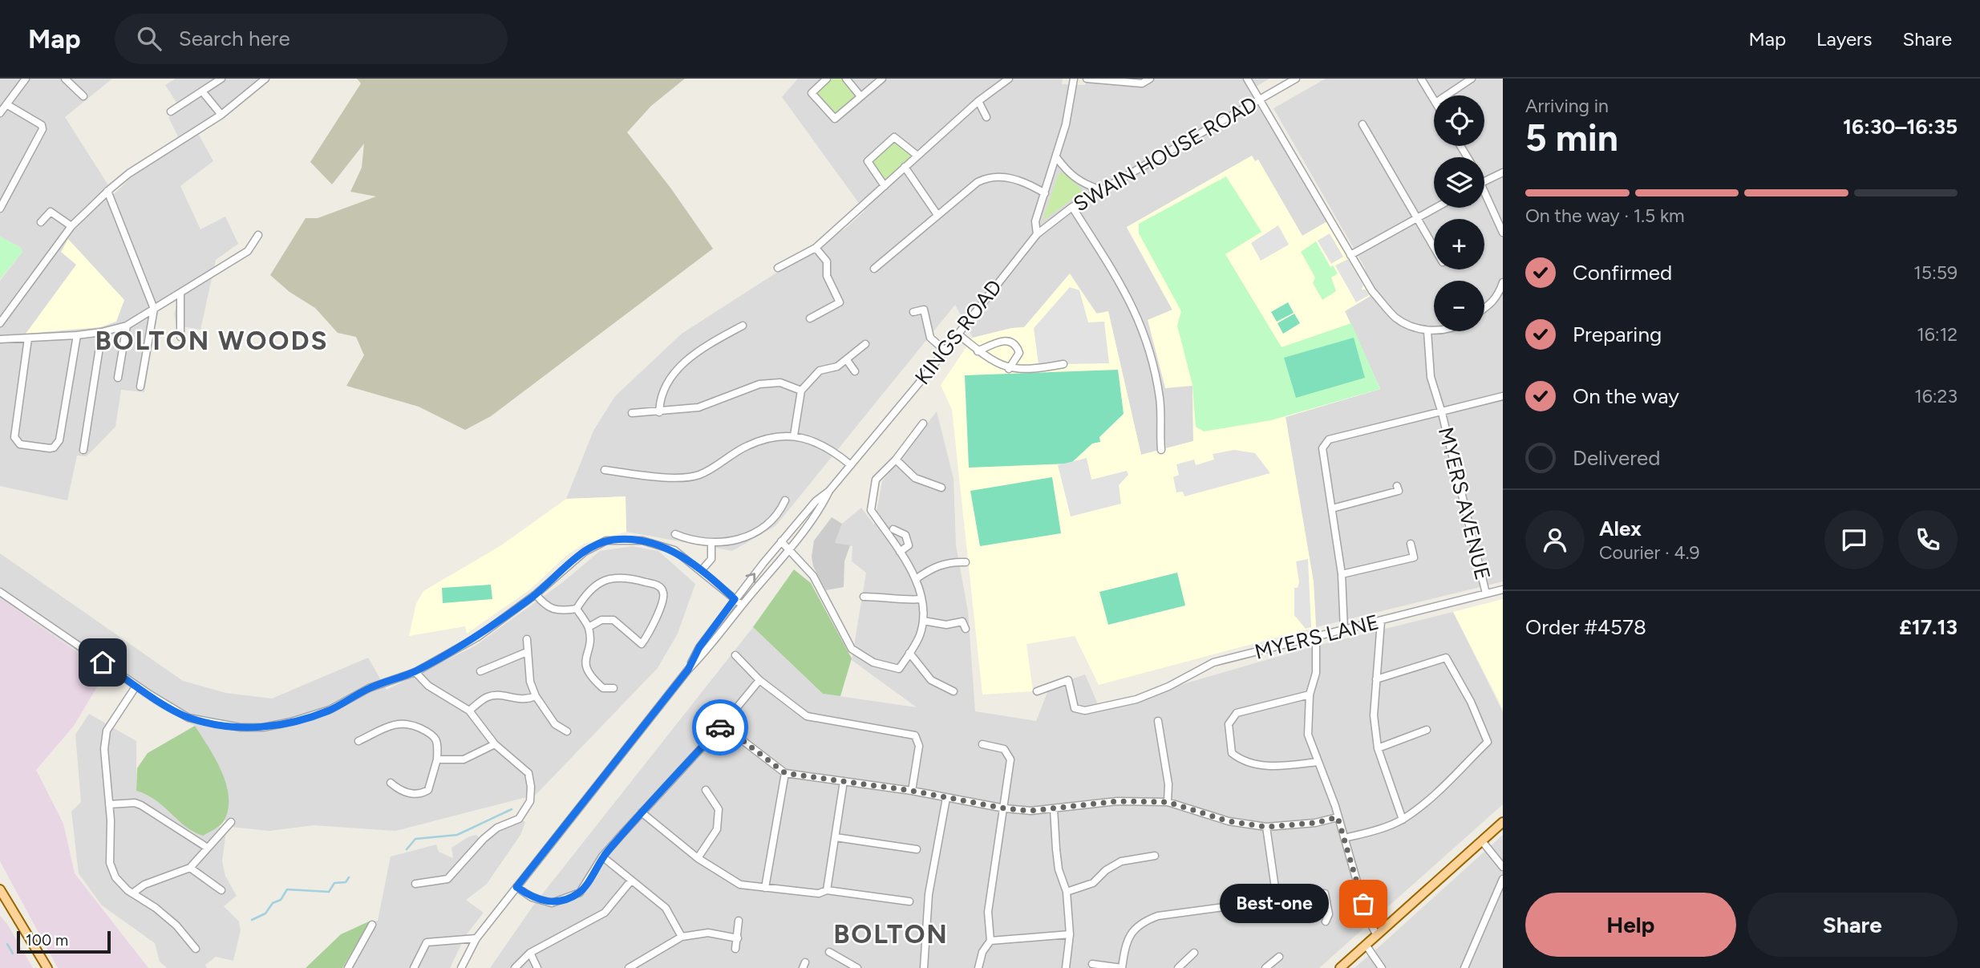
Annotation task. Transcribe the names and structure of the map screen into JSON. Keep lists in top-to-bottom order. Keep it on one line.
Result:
{"streets":{"street":["SWAIN HOUSE ROAD","KINGS ROAD","MYERS AVENUE","MYERS LANE"]},"crossings":[["SWAIN HOUSE ROAD","KINGS ROAD"],["MYERS AVENUE","MYERS LANE"]],"districts":["BOLTON WOODS","BOLTON"],"places":["Best-one"],"scale_bar":"100 m","page":{"header":"Map","search":"Search here","nav":["Map","Layers","Share"],"heading":["5 min","Arriving in","16:30–16:35"],"panel":["Alex","Courier · 4.9","Order #4578","£17.13"],"map_buttons":["+","−"],"bar":"On the way · 1.5 km","list":[["Confirmed","15:59"],["Preparing","16:12"],["On the way","16:23"],"Delivered"],"buttons":["Help","Share"],"bubble":"Best-one","scale":"100 m"}}
